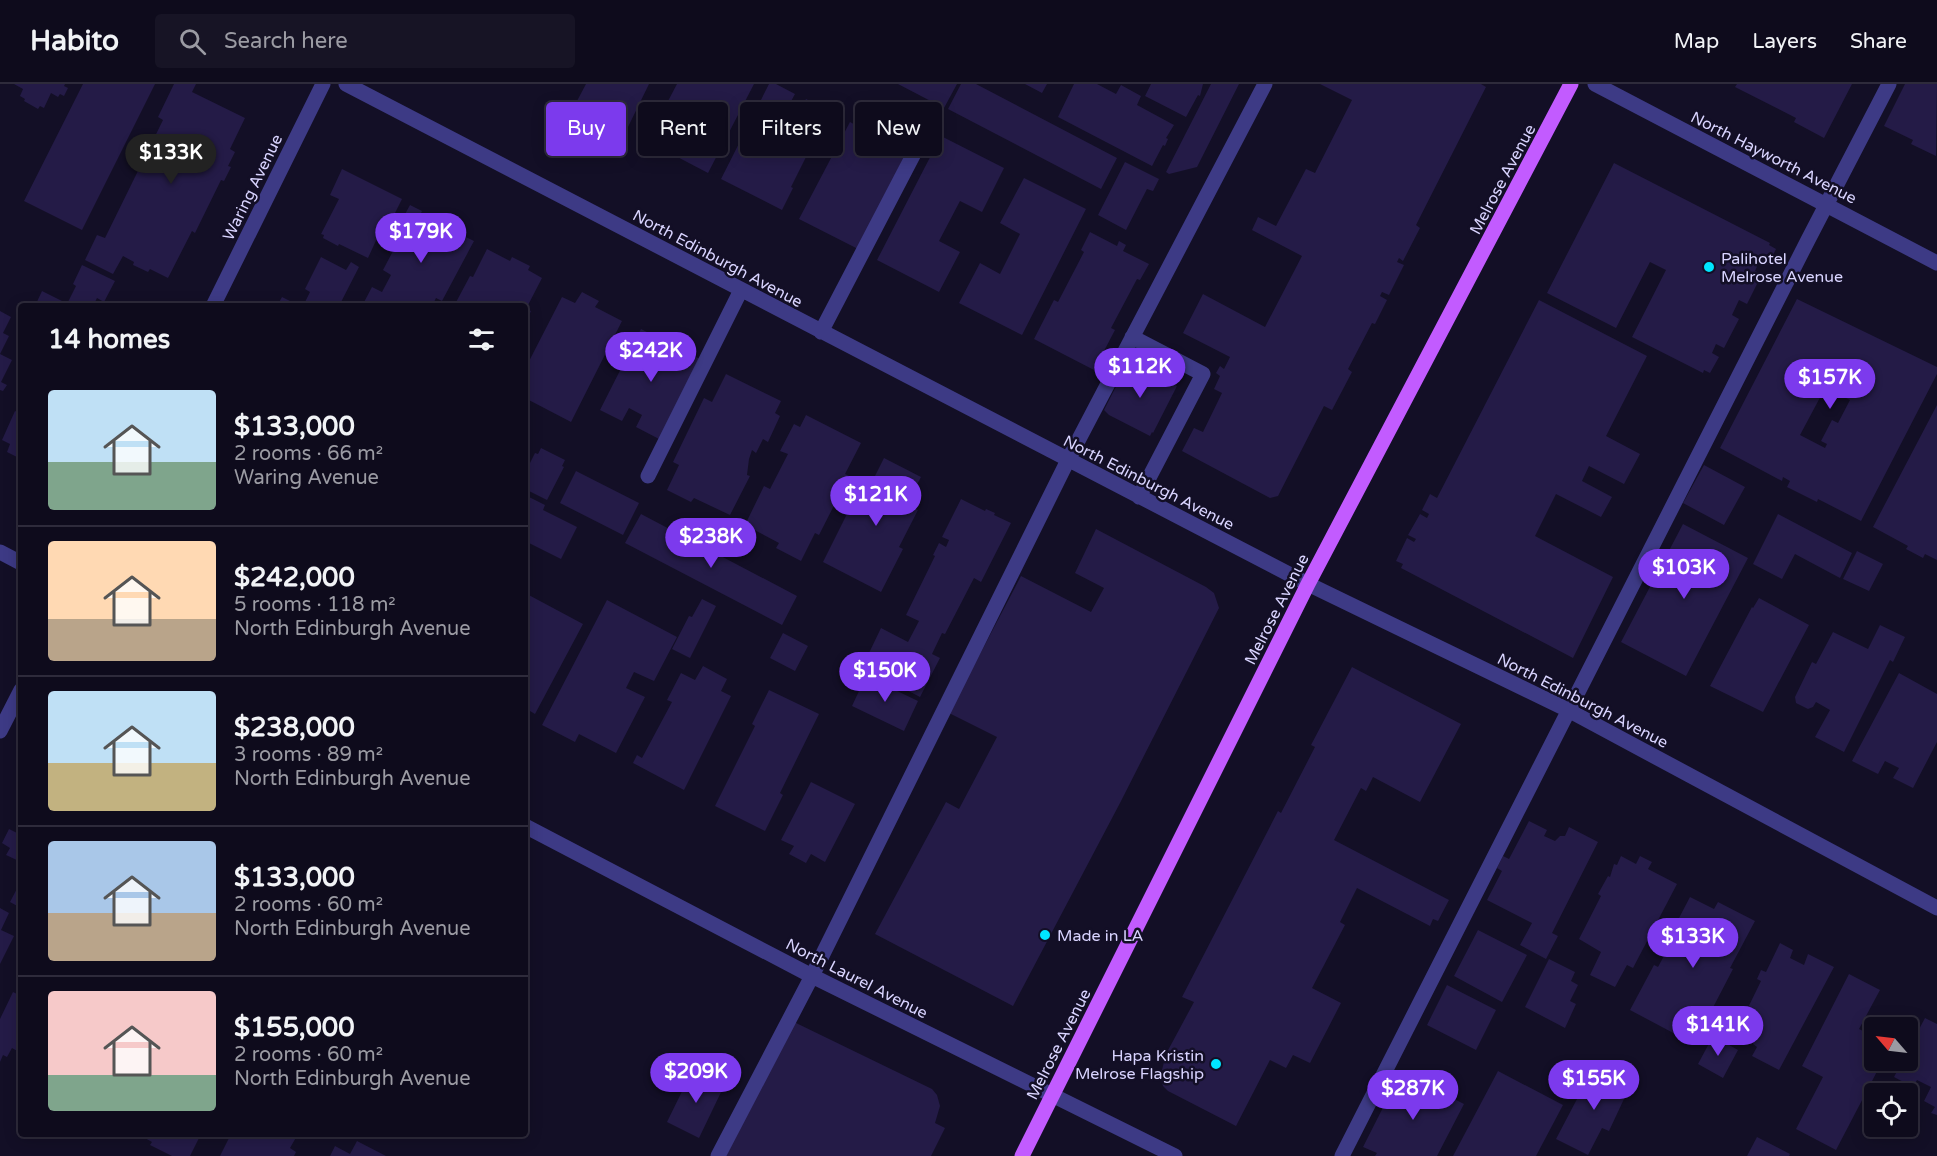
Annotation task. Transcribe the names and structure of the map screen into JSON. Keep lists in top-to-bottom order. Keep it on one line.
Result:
{"streets":{"main road":["Melrose Avenue"],"street":["North Hayworth Avenue","Waring Avenue","North Edinburgh Avenue","North Laurel Avenue"]},"crossings":[["Melrose Avenue","North Edinburgh Avenue"],["Melrose Avenue","North Laurel Avenue"]],"places":["Palihotel Melrose Avenue","Made in LA","Hapa Kristin Melrose Flagship"],"north":"top left","page":{"header":"Habito","search":"Search here","nav":["Map","Layers","Share"],"chip":["Buy","Rent","Filters","New"],"price":["$133K","$179K","$242K","$112K","$157K","$121K","$238K","$103K","$150K","$133K","$141K","$209K","$155K","$287K"],"heading":"14 homes","list":[{"name":"$133,000","note":"2 rooms · 66 m² · Waring Avenue"},{"name":"$242,000","note":"5 rooms · 118 m² · North Edinburgh Avenue"},{"name":"$238,000","note":"3 rooms · 89 m² · North Edinburgh Avenue"},{"name":"$133,000","note":"2 rooms · 60 m² · North Edinburgh Avenue"},{"name":"$155,000","note":"2 rooms · 60 m² · North Edinburgh Avenue"}]}}
